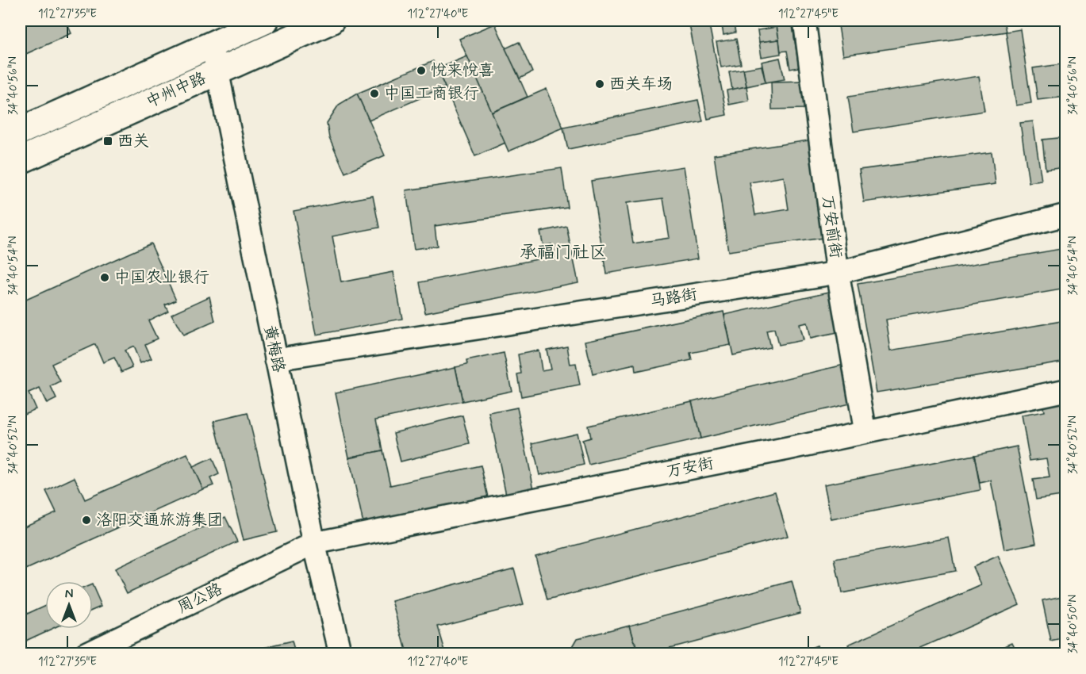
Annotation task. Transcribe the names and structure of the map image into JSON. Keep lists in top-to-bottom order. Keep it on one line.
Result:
{"streets":{"main road":["中州中路"],"street":["万安前街","马路街","黄梅路","万安街","周公路"]},"crossings":[["中州中路","黄梅路"],["万安前街","马路街"],["万安前街","万安街"],["马路街","黄梅路"],["黄梅路","万安街"],["黄梅路","周公路"],["万安街","周公路"]],"districts":["承福门社区"],"places":{"other":["悦来悦喜","西关车场","中国工商银行","中国农业银行","洛阳交通旅游集团"],"transit":["西关"]},"north":"top","coordinates":["112°27'35\"E","112°27'40\"E","112°27'45\"E","34°40'56\"N","34°40'54\"N","34°40'52\"N","34°40'50\"N"]}
